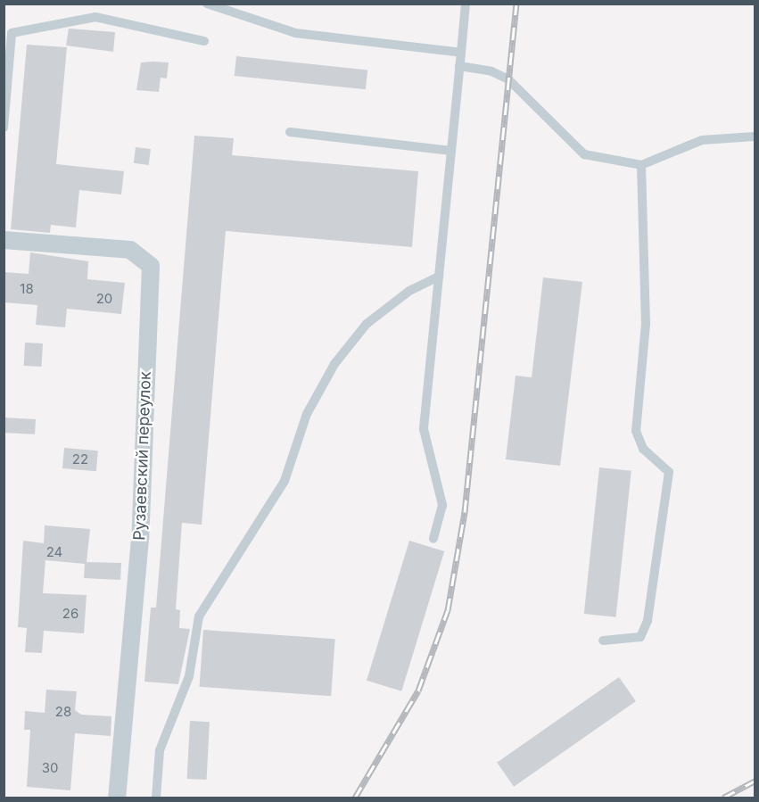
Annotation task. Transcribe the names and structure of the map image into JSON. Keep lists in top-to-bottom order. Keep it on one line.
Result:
{"streets":{"street":["Рузаевский переулок"]},"house_numbers":["18","20","22","24","26","28","30"]}
